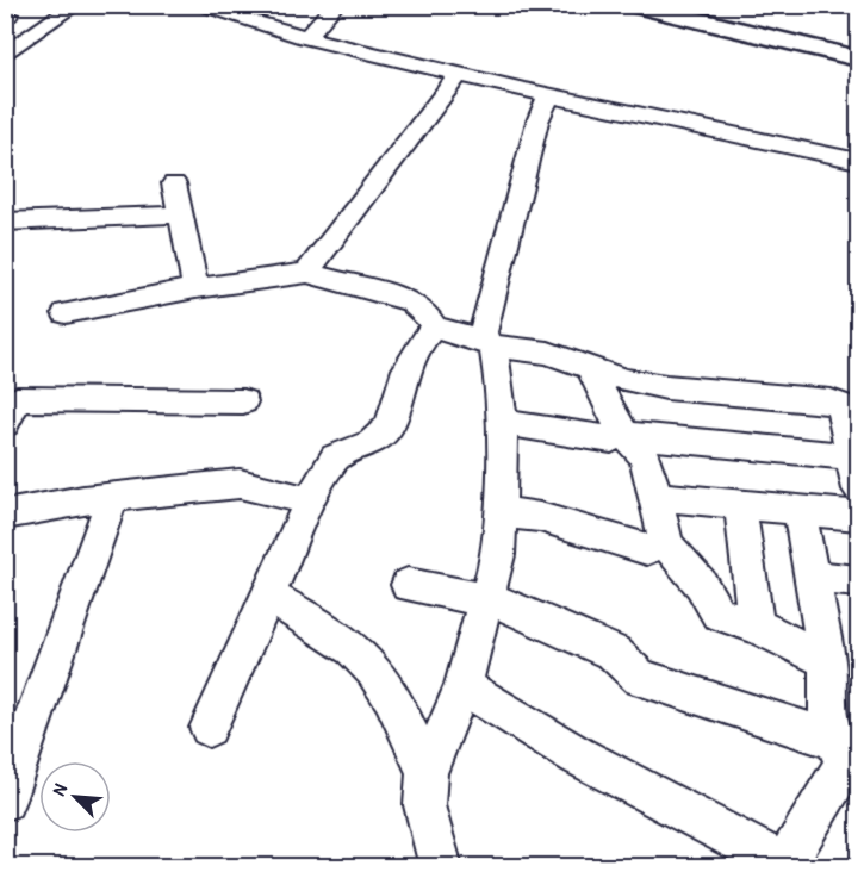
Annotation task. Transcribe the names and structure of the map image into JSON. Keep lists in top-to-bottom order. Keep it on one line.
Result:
{"north":"top left"}
